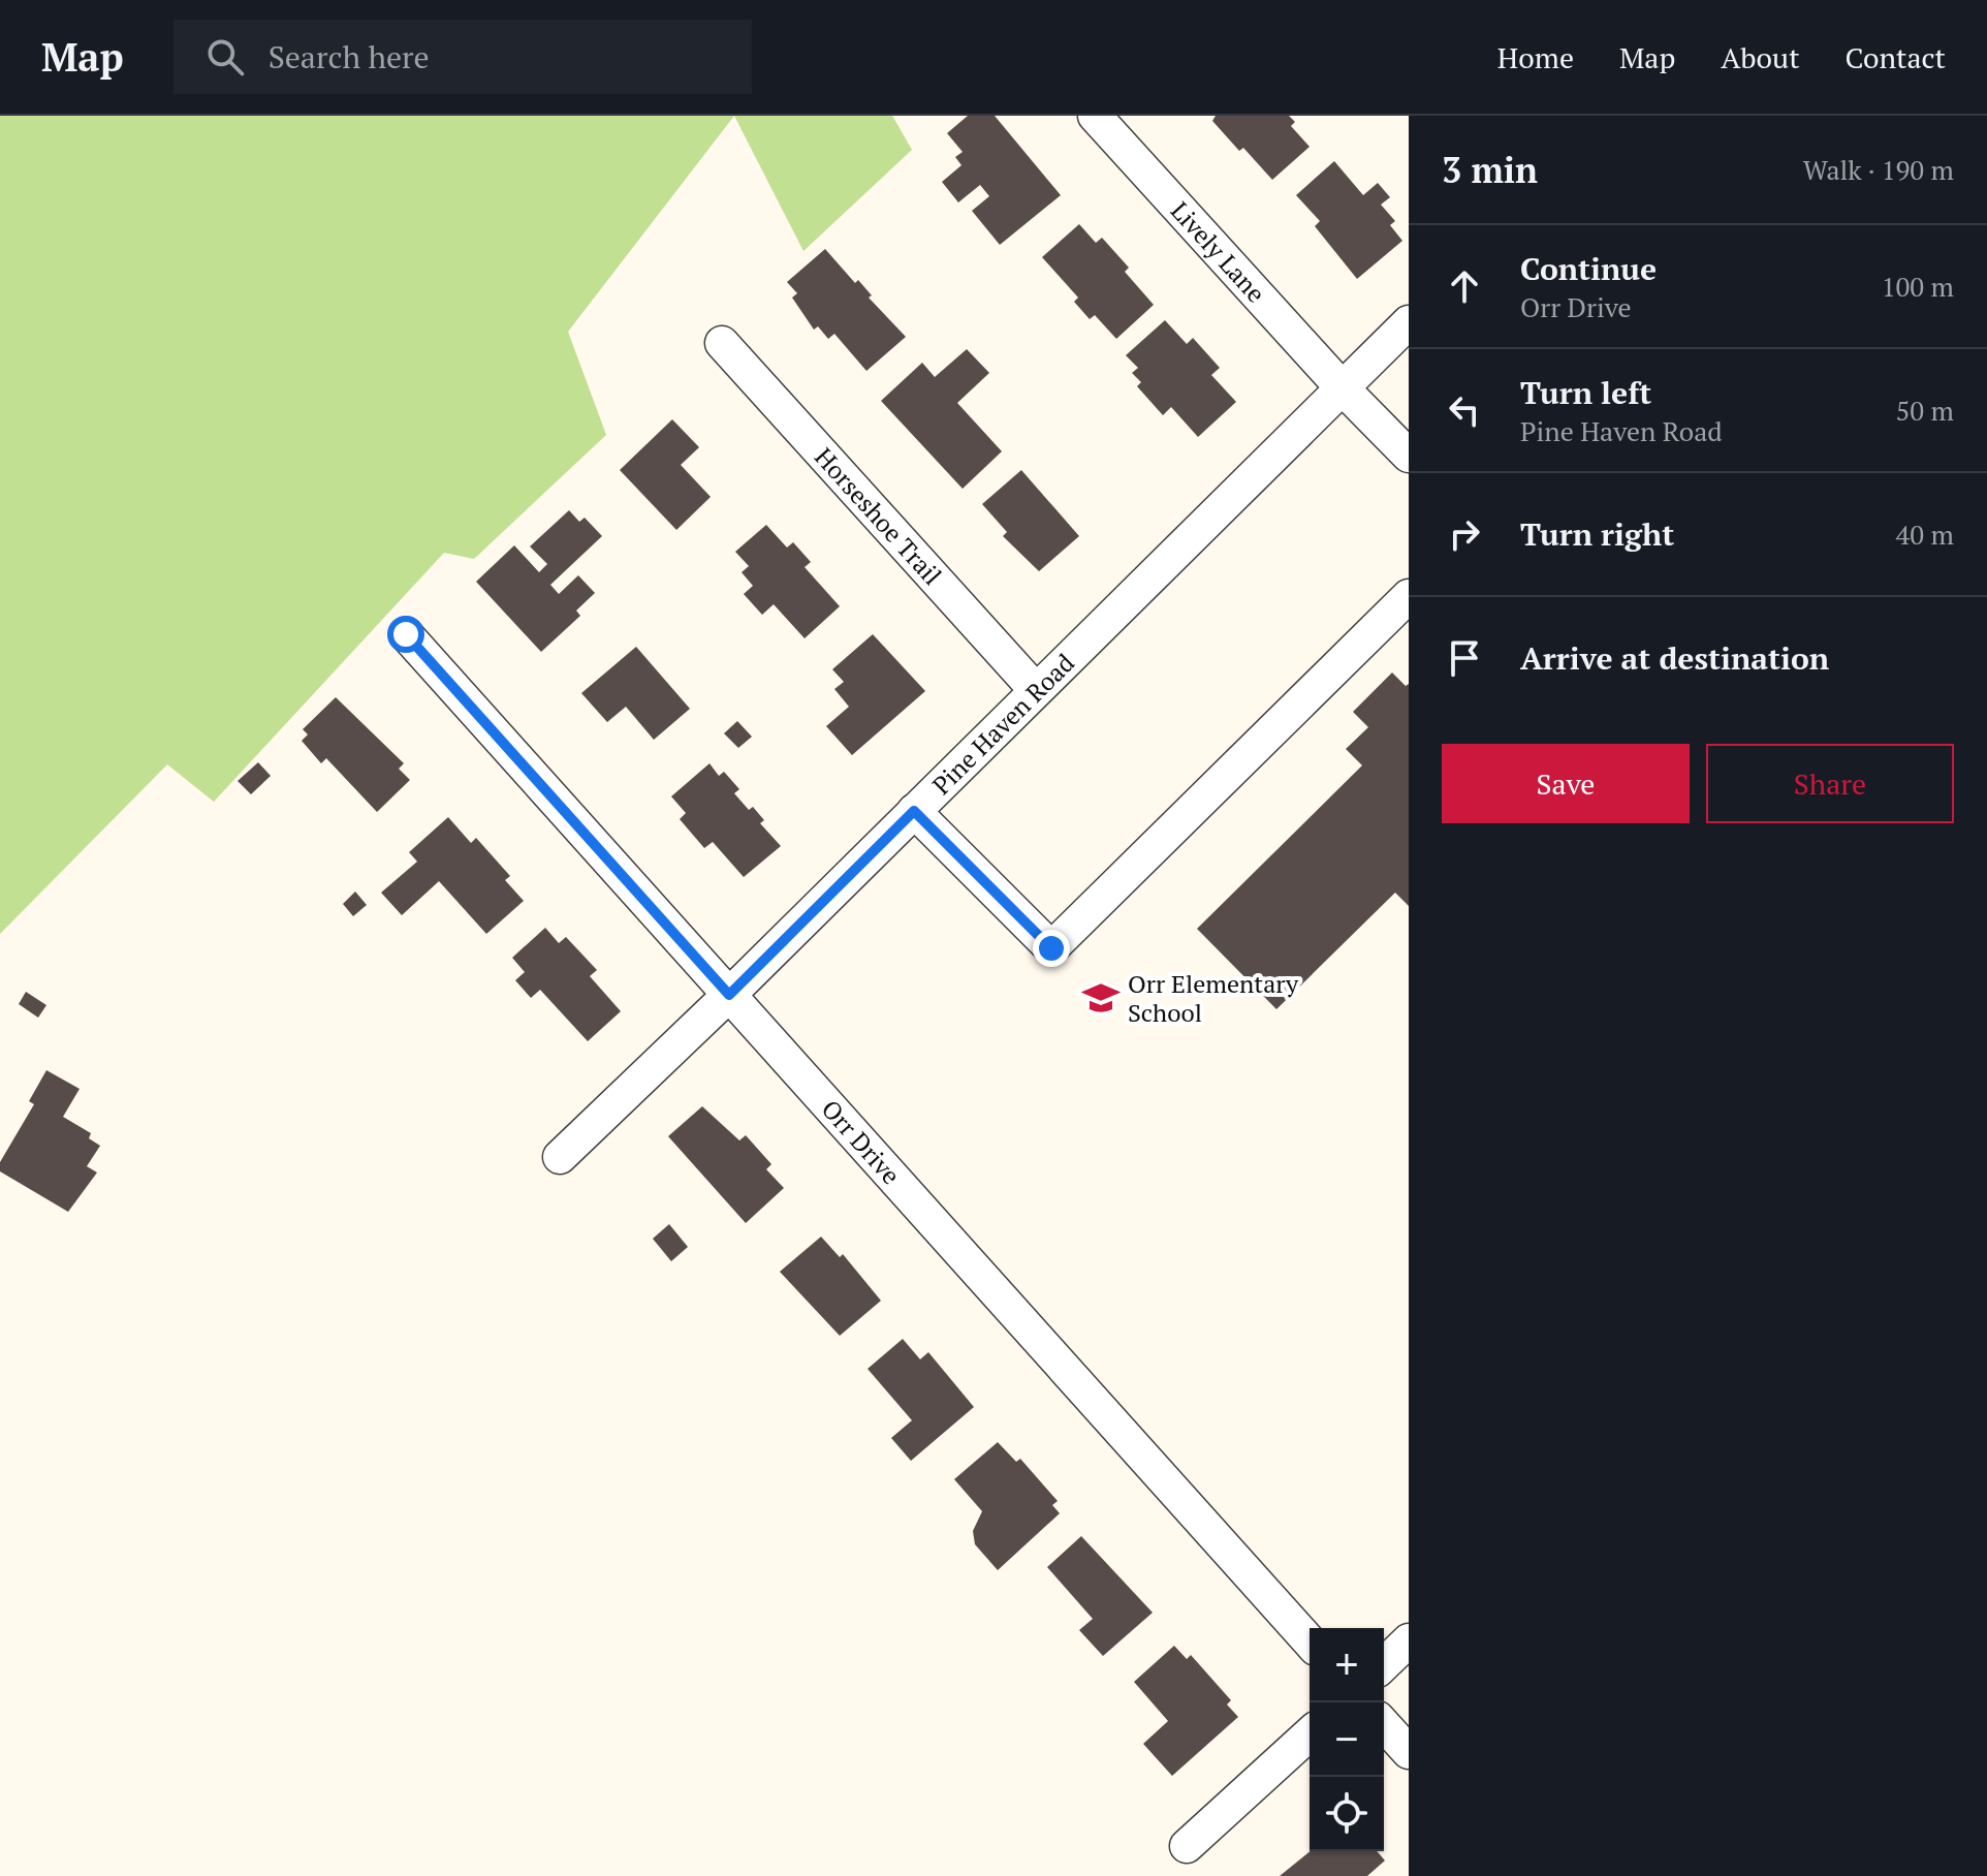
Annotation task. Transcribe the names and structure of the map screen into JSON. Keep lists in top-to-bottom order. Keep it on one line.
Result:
{"streets":{"street":["Lively Lane","Horseshoe Trail","Pine Haven Road","Orr Drive"]},"crossings":[["Lively Lane","Pine Haven Road"],["Horseshoe Trail","Pine Haven Road"],["Pine Haven Road","Orr Drive"]],"places":{"school or university":["Orr Elementary School"]},"page":{"header":"Map","search":"Search here","nav":["Home","Map","About","Contact"],"heading":["3 min","Walk · 190 m"],"list":[["Continue","Orr Drive","100 m"],["Turn left","Pine Haven Road","50 m"],["Turn right","40 m"],"Arrive at destination"],"buttons":["Save","Share"],"map_buttons":["+","−"]}}
